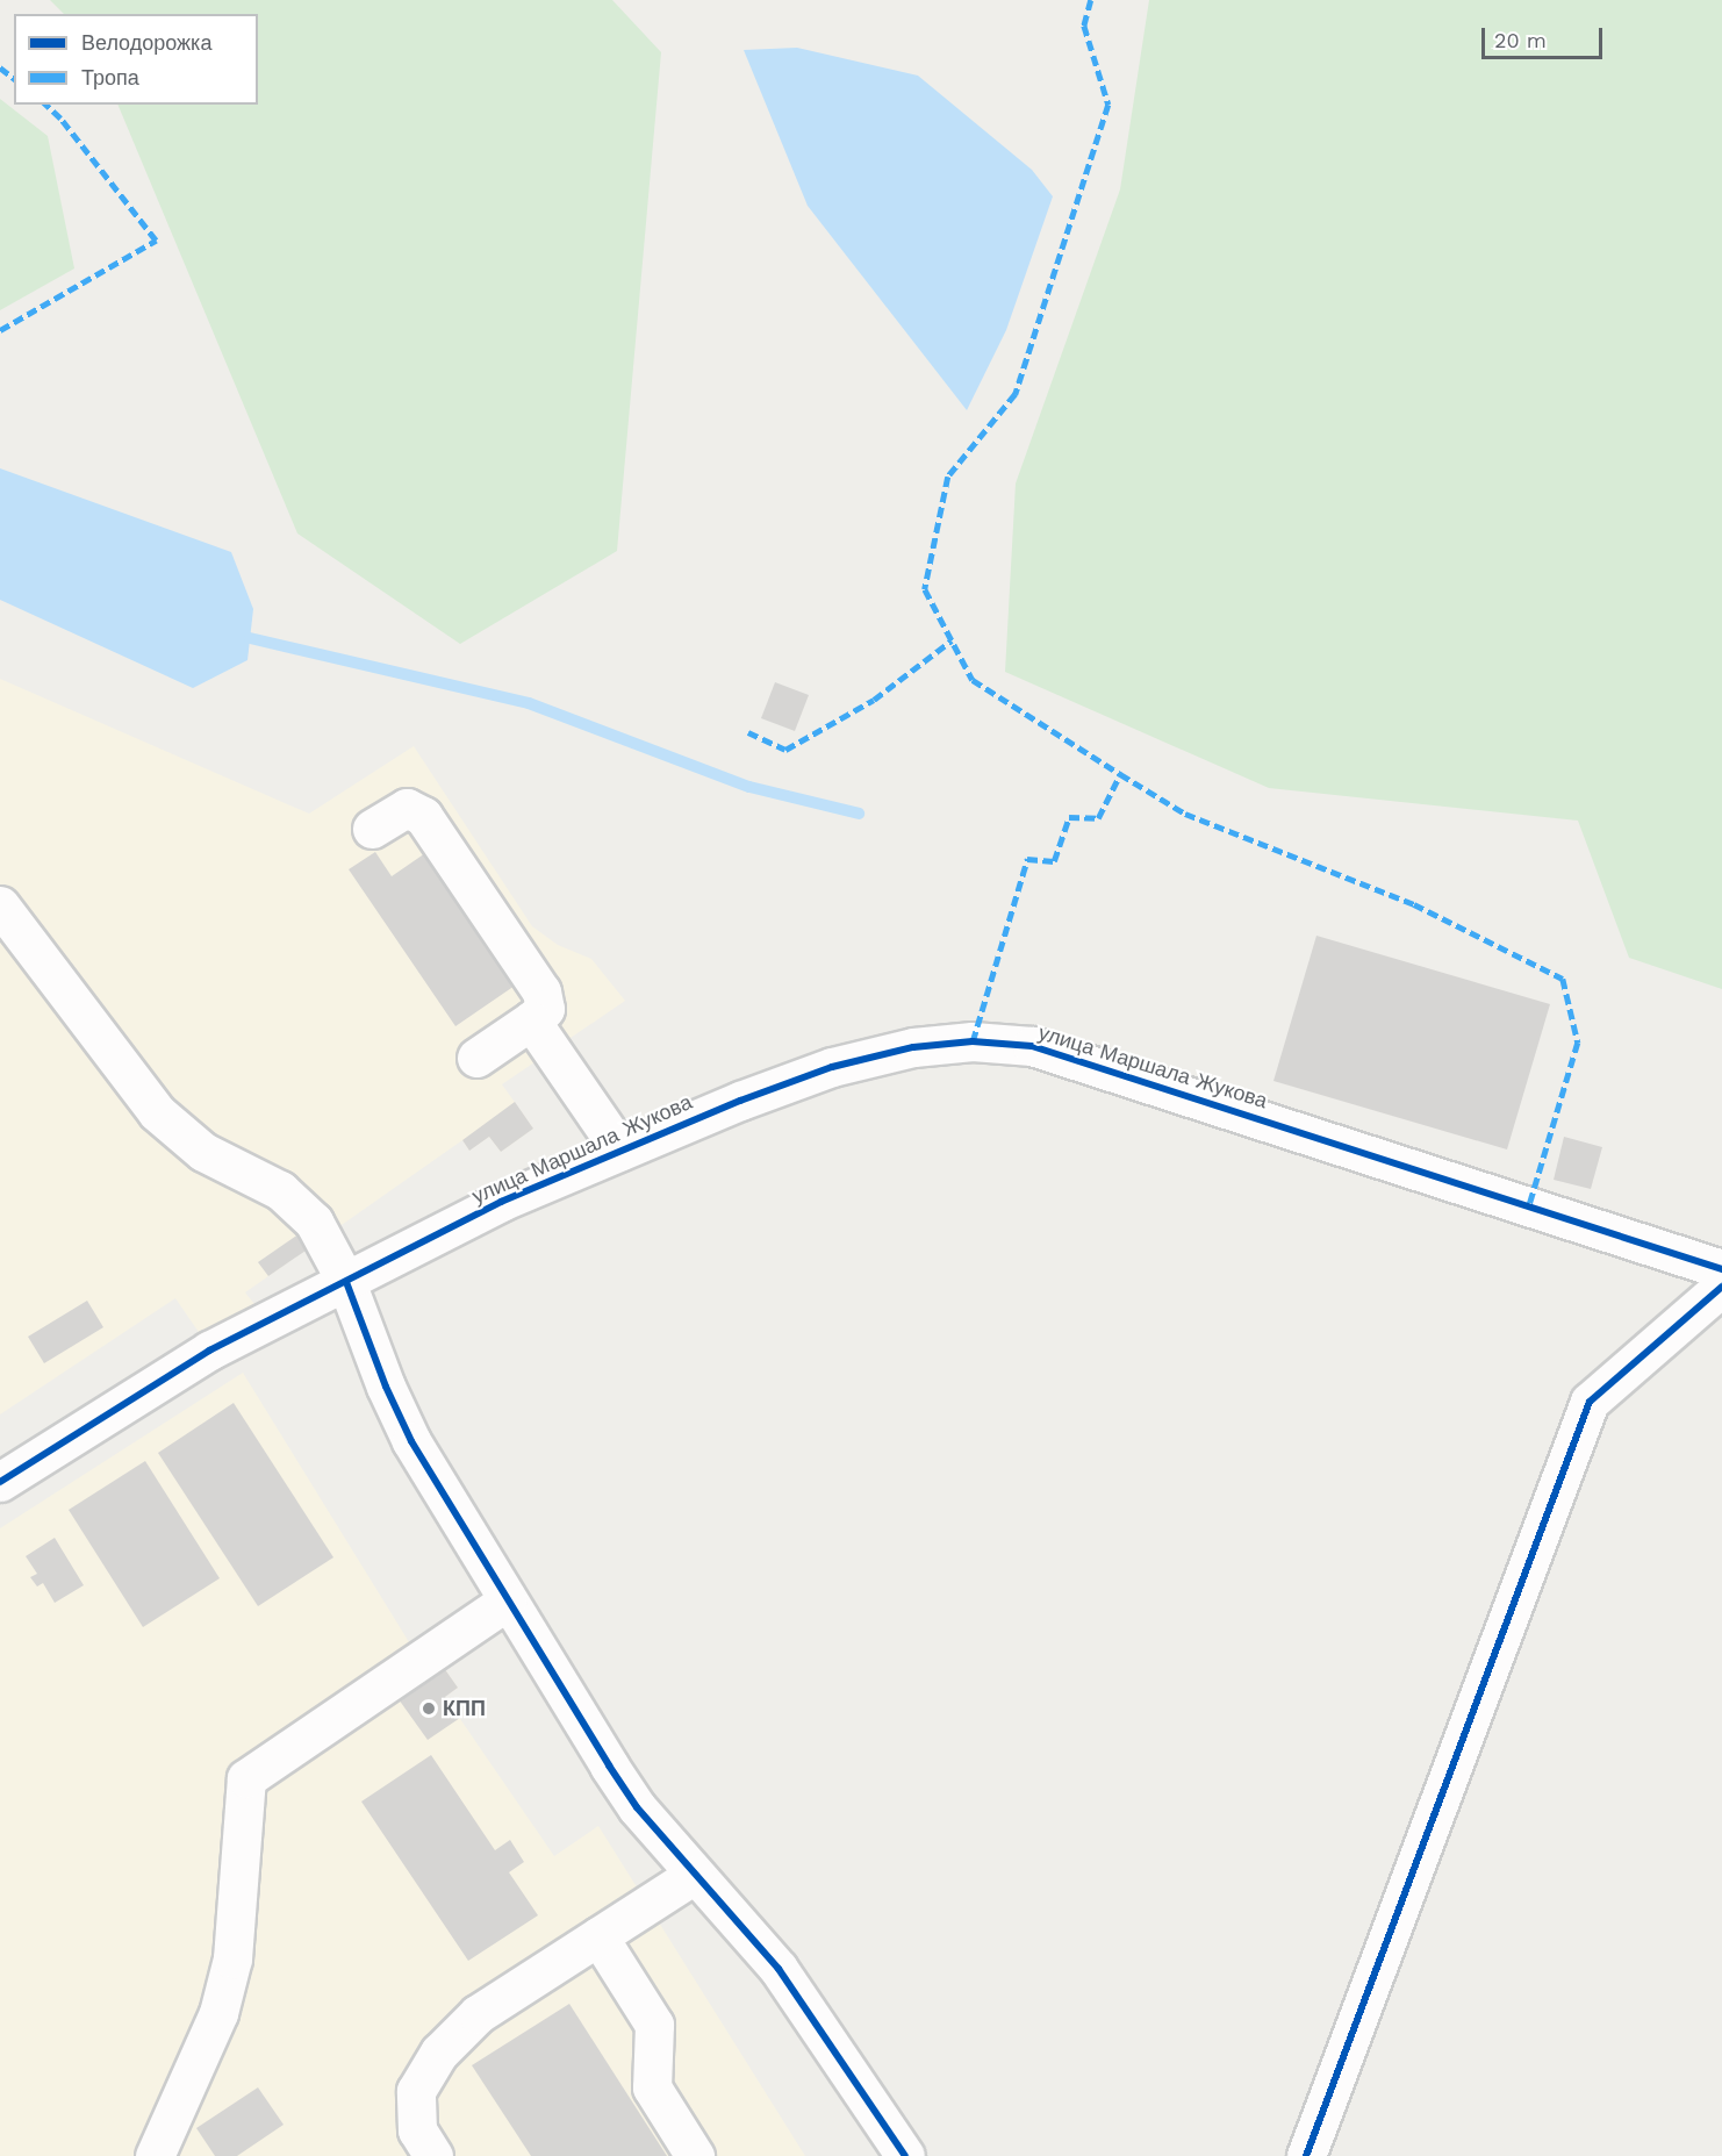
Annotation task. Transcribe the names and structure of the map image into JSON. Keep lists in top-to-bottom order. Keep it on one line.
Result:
{"streets":{"street":["улица Маршала Жукова"]},"places":["КПП"],"legend":["Велодорожка","Тропа"],"scale_bar":"20 m"}
